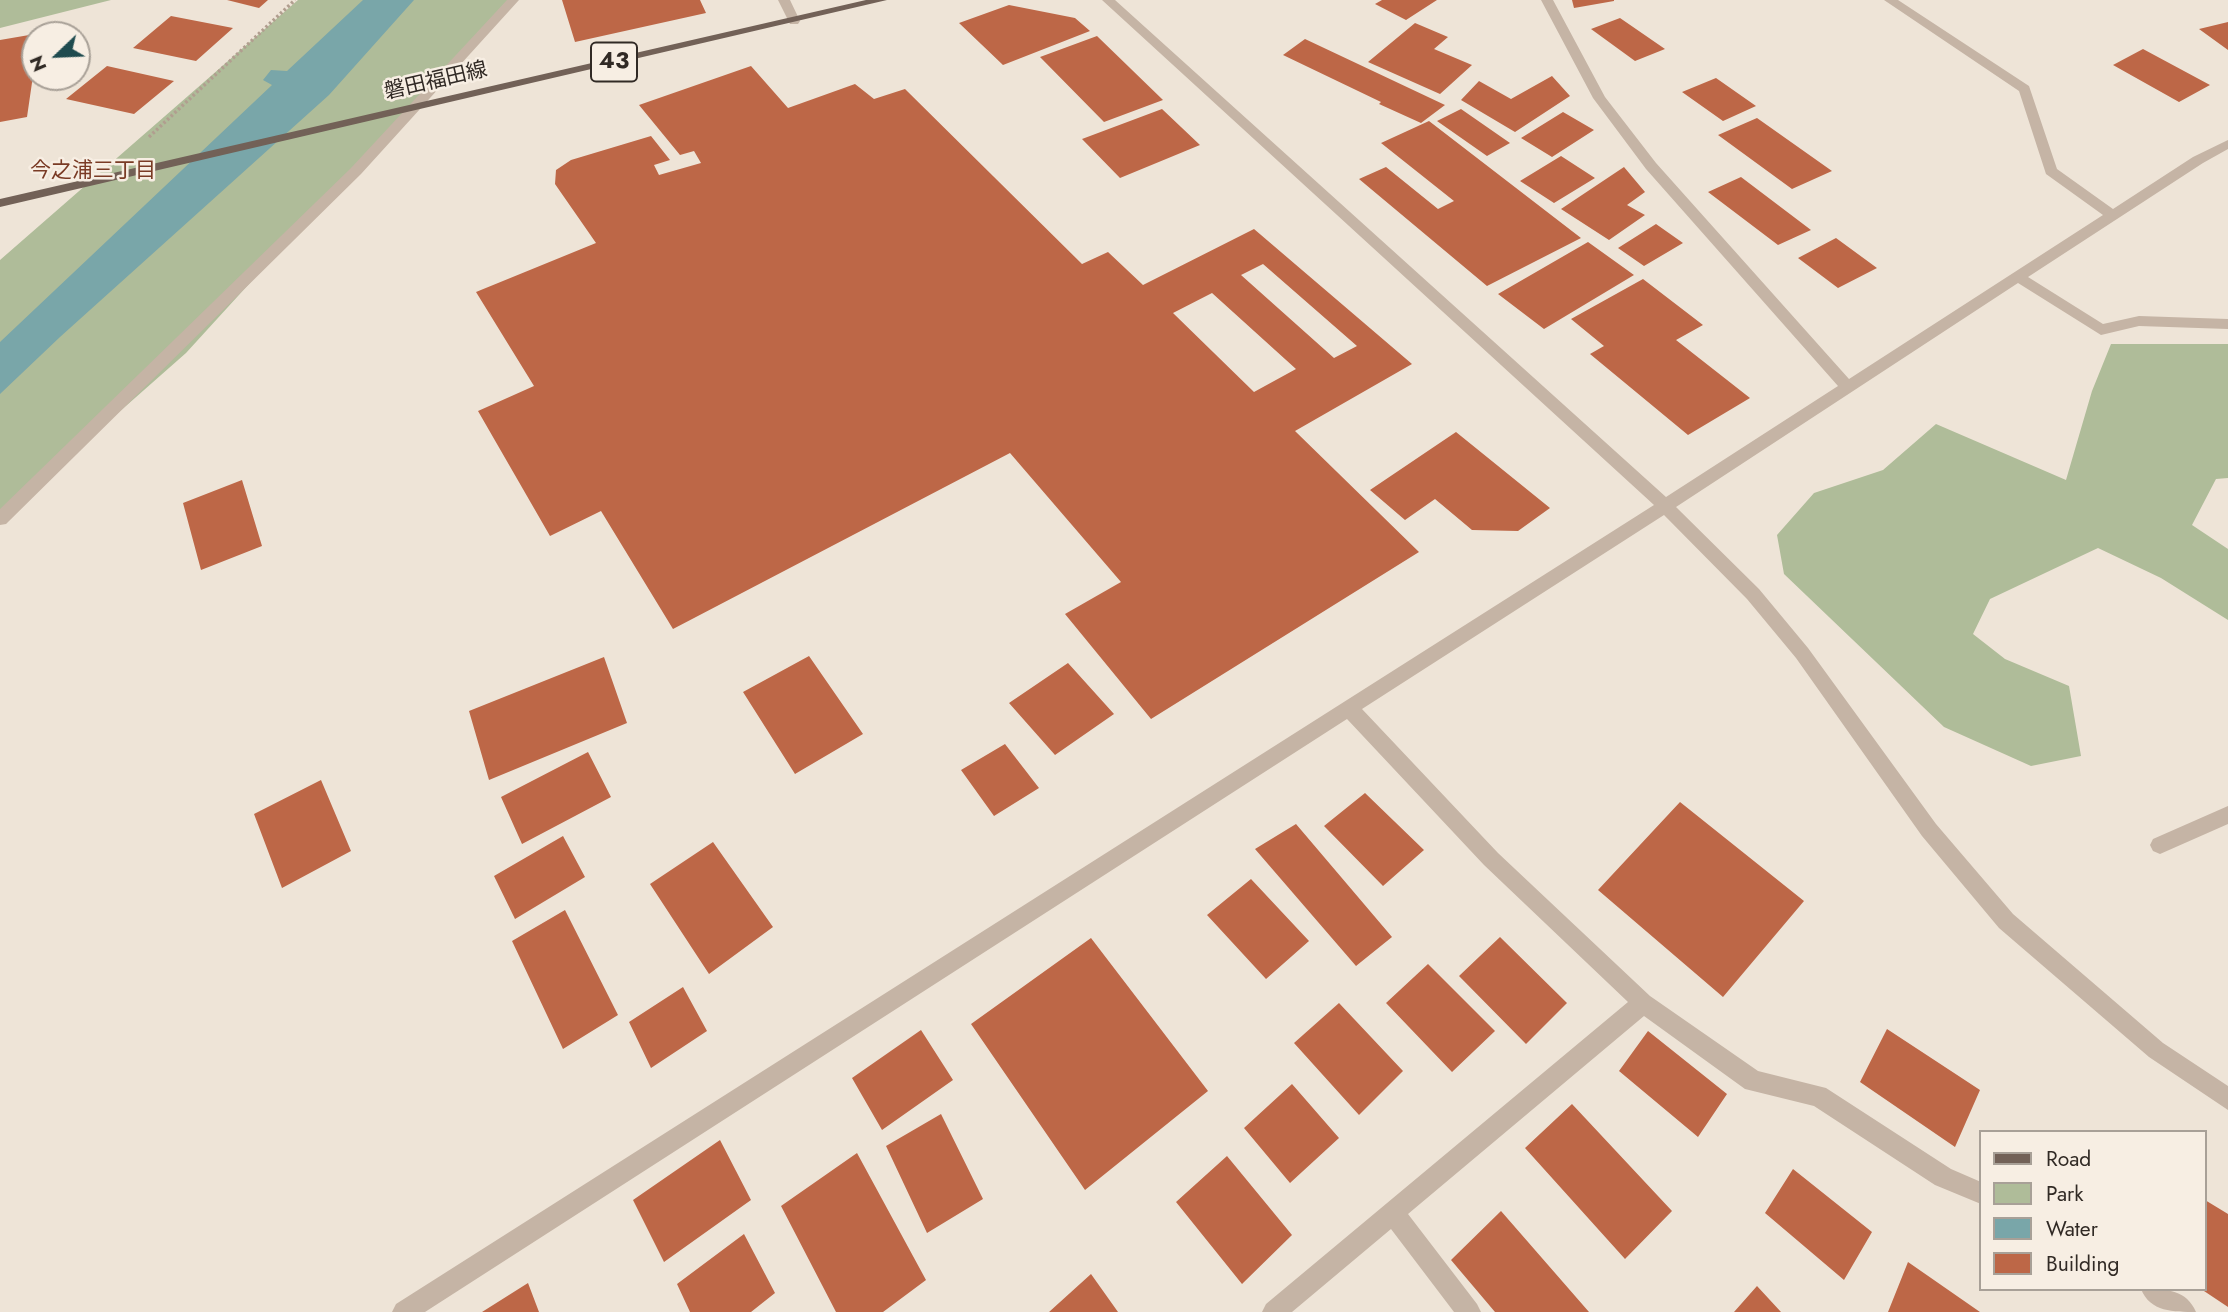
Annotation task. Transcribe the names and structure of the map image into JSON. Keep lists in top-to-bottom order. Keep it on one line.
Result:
{"streets":{"main road":["43","磐田福田線"]},"districts":["今之浦三丁目"],"legend":["Road","Park","Water","Building"],"north":"bottom left"}
